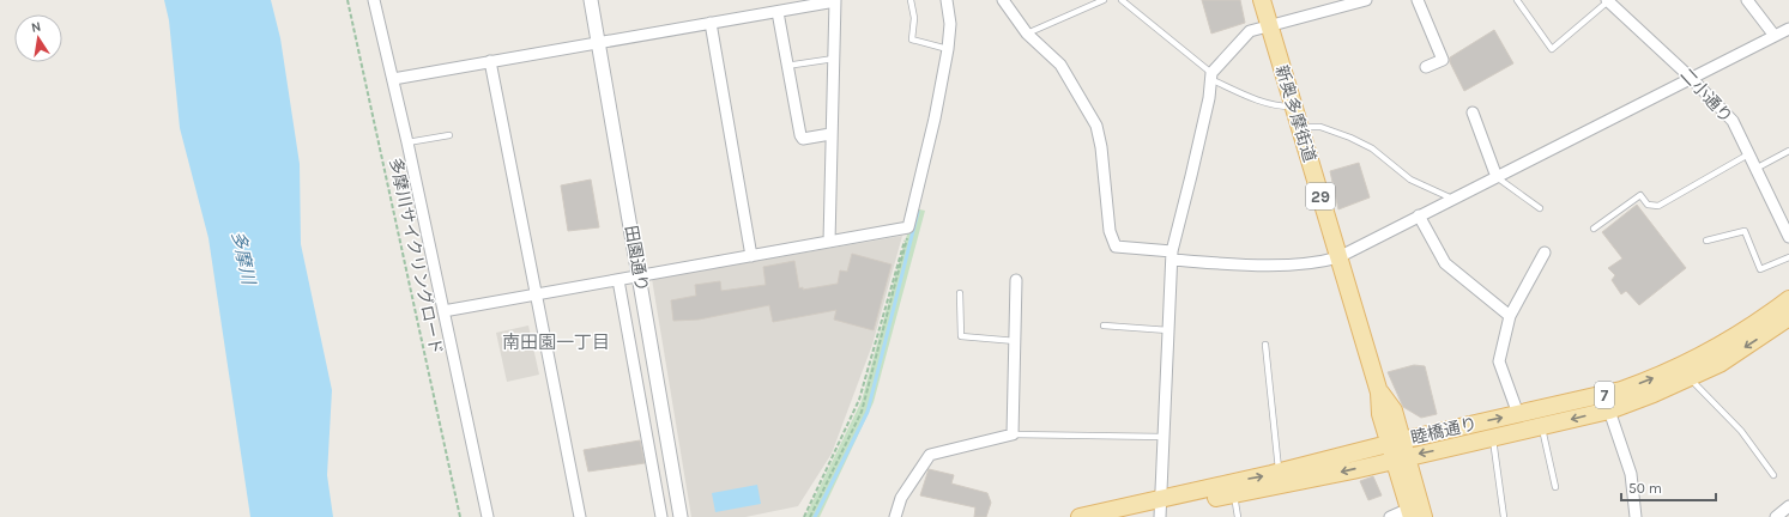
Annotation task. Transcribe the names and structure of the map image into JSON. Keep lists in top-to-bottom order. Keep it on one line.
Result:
{"streets":{"main road":["新奥多摩街道","29","7","睦橋通り"],"street":["二小通り","田園通り"],"path":["多摩川サイクリングロード"]},"crossings":[["新奥多摩街道","睦橋通り"]],"districts":["南田園一丁目"],"water":["多摩川"],"scale_bar":"50 m","north":"top"}
